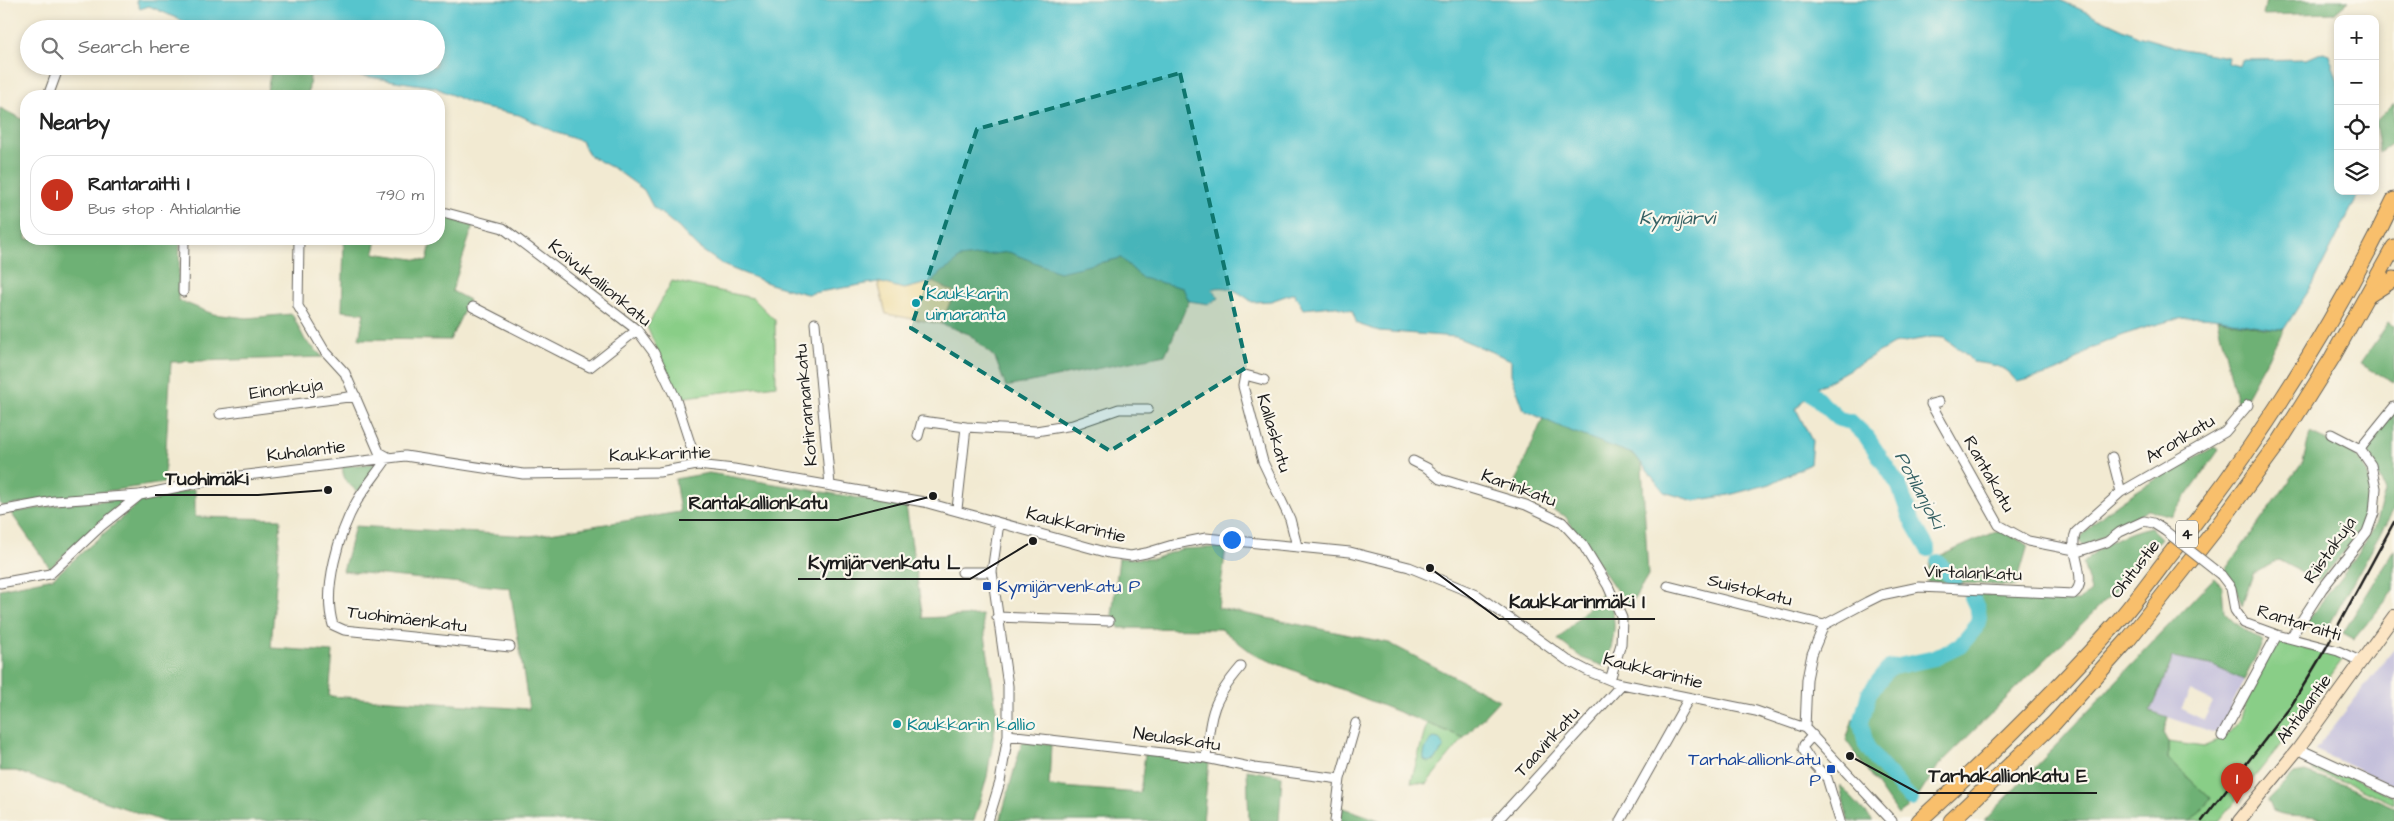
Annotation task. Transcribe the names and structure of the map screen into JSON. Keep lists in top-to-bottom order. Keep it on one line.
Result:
{"streets":{"highway":["4","Ohitustie"],"main road":["Ahtialantie"],"street":["Koivukallionkatu","Einonkuja","Kotirannankatu","Kallaskatu","Aronkatu","Kuhalantie","Kaukkarintie","Rantakatu","Karinkatu","Riistakuja","Virtalankatu","Suistokatu","Tuohimäenkatu","Rantaraitti","Neulaskatu","Taavinkatu"]},"crossings":[["Koivukallionkatu","Kaukkarintie"],["Kotirannankatu","Kaukkarintie"],["Kallaskatu","Kaukkarintie"],["Aronkatu","Rantakatu"],["Aronkatu","Virtalankatu"],["Aronkatu","Rantaraitti"],["Kuhalantie","Kaukkarintie"],["Kuhalantie","Tuohimäenkatu"],["Kaukkarintie","Karinkatu"],["Kaukkarintie","Tuohimäenkatu"],["Kaukkarintie","Taavinkatu"],["Rantakatu","Virtalankatu"],["Rantakatu","Rantaraitti"],["Riistakuja","Rantaraitti"],["Virtalankatu","Suistokatu"],["Virtalankatu","Rantaraitti"],["Rantaraitti","Ahtialantie"]],"water":["Kymijärvi","Potilanjoki"],"places":{"other":["Kaukkarin uimaranta","Tuohimäki","Rantakallionkatu","Kymijärvenkatu L","Kaukkarinmäki I","Kaukkarin kallio","Tarhakallionkatu E"],"transit":["Kymijärvenkatu P","Tarhakallionkatu P"]},"page":{"map_buttons":["+","−"],"search":"Search here","heading":"Nearby","list":[{"mark":"1","name":"Rantaraitti I","note":"Bus stop · Ahtialantie","value":"790 m"}],"pins":"1"}}
